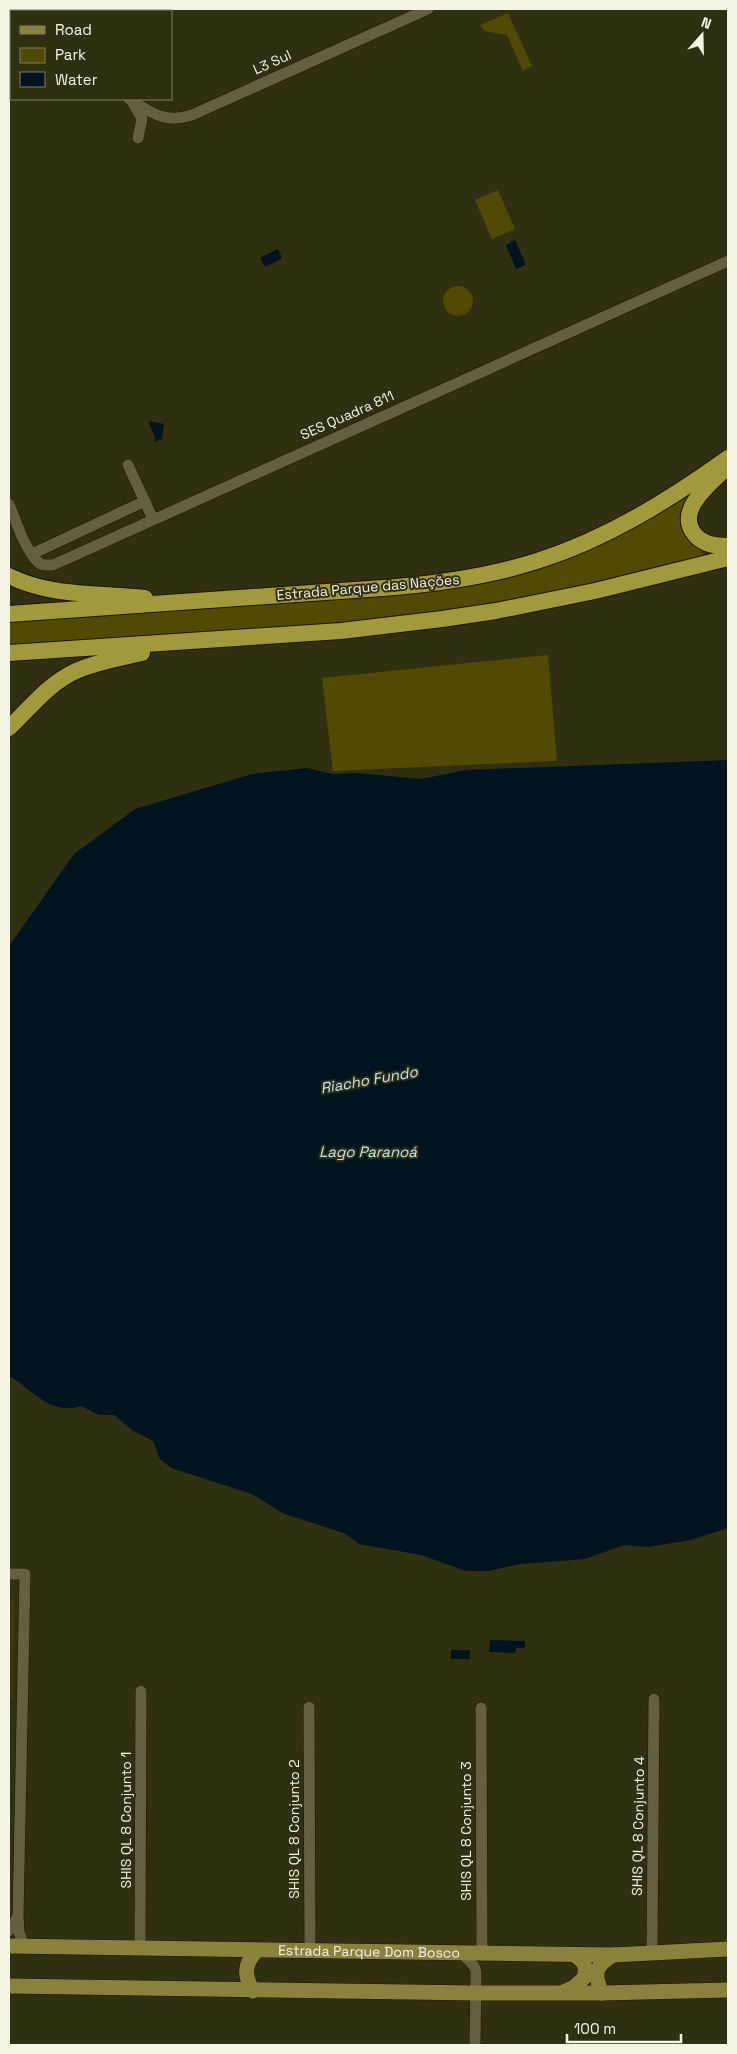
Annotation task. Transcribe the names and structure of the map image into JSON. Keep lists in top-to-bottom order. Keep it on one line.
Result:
{"streets":{"highway":["Estrada Parque das Nações"],"main road":["Estrada Parque Dom Bosco"],"street":["L3 Sul","SES Quadra 811","SHIS QL 8 Conjunto 1","SHIS QL 8 Conjunto 4","SHIS QL 8 Conjunto 2","SHIS QL 8 Conjunto 3"]},"crossings":[["SHIS QL 8 Conjunto 1","Estrada Parque Dom Bosco"],["SHIS QL 8 Conjunto 4","Estrada Parque Dom Bosco"],["SHIS QL 8 Conjunto 2","Estrada Parque Dom Bosco"],["SHIS QL 8 Conjunto 3","Estrada Parque Dom Bosco"]],"water":["Riacho Fundo","Lago Paranoá"],"legend":["Road","Park","Water"],"scale_bar":"100 m","north":"top"}
